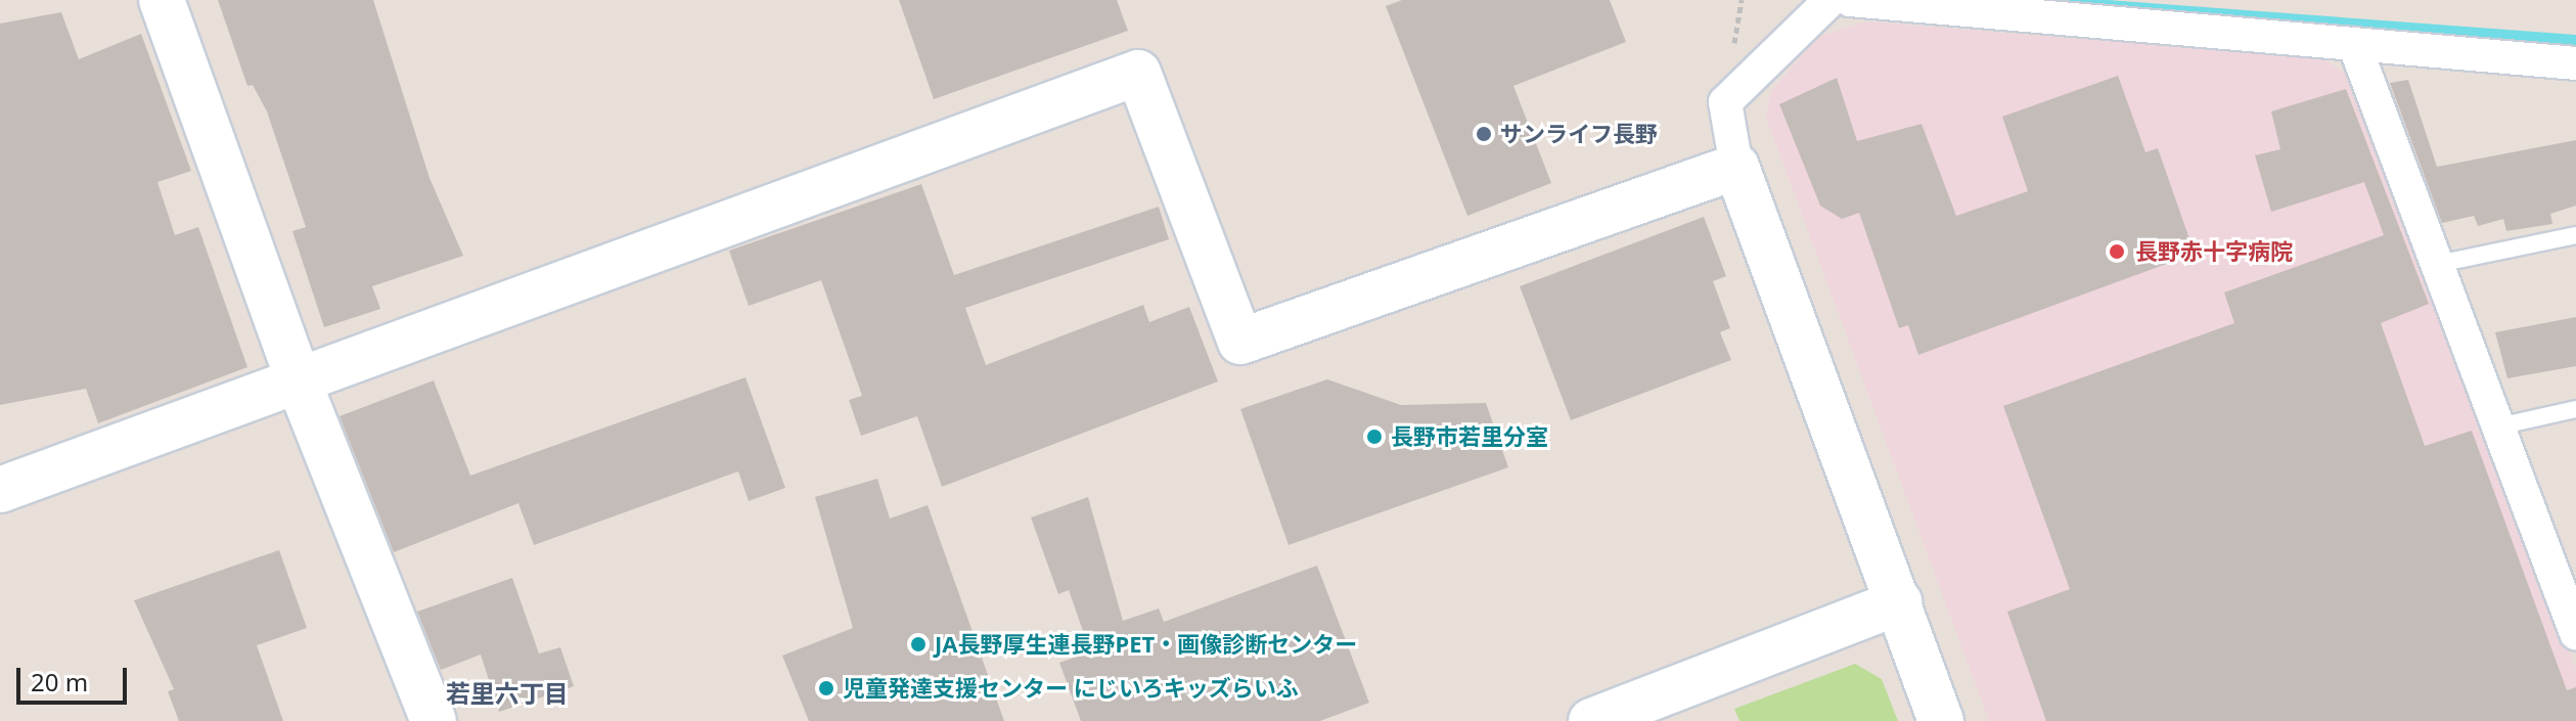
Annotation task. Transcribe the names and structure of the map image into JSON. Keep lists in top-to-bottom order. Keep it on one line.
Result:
{"districts":["若里六丁目"],"places":["サンライフ長野","長野赤十字病院","長野市若里分室","JA長野厚生連長野PET・画像診断センター","児童発達支援センター にじいろキッズらいふ"],"scale_bar":"20 m"}
